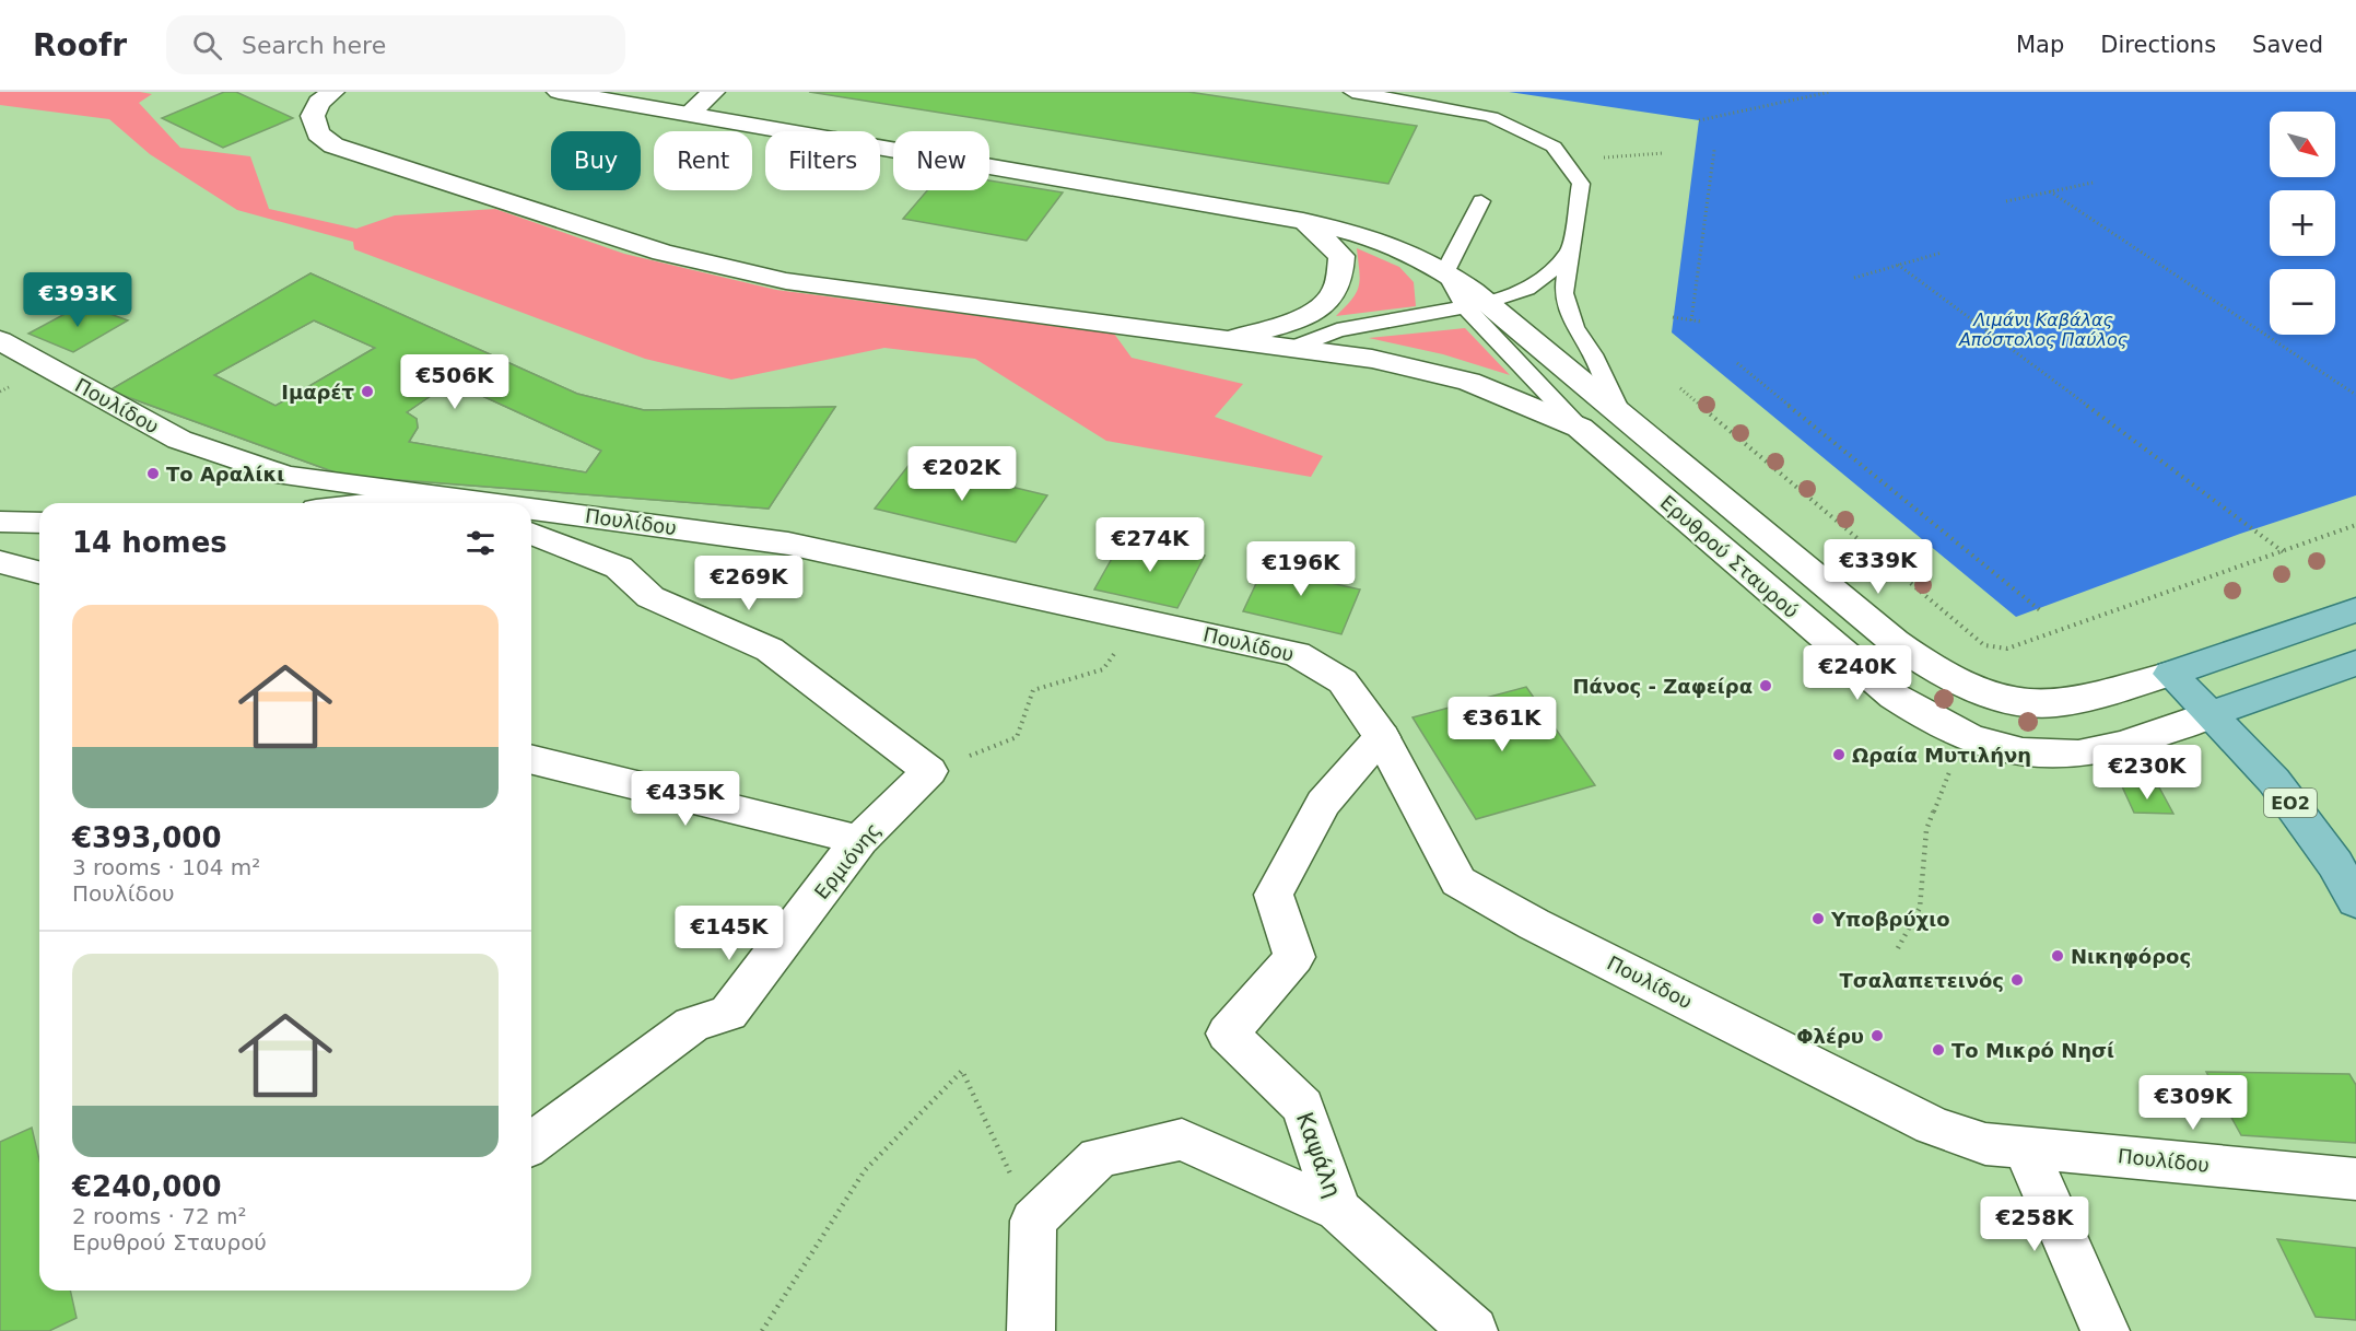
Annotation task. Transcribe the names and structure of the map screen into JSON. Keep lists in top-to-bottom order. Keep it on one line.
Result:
{"streets":{"main road":["Ερυθρού Σταυρού","ΕΟ2"],"street":["Πουλίδου","Ερμιόνης","Καψάλη"]},"crossings":[["Πουλίδου","Καψάλη"],["Ερυθρού Σταυρού","ΕΟ2"]],"water":["Λιμάνι Καβάλας Απόστολος Παύλος"],"places":["Ιμαρέτ","Το Αραλίκι","Πάνος - Ζαφείρα","Ωραία Μυτιλήνη","Υποβρύχιο","Νικηφόρος","Τσαλαπετεινός","Φλέρυ","Το Μικρό Νησί"],"north":"bottom right","page":{"header":"Roofr","search":"Search here","nav":["Map","Directions","Saved"],"map_buttons":["+","−"],"chip":["Buy","Rent","Filters","New"],"price":["€393K","€506K","€202K","€274K","€339K","€196K","€269K","€240K","€361K","€230K","€435K","€145K","€309K","€258K"],"heading":"14 homes","list":[{"name":"€393,000","note":"3 rooms · 104 m² · Πουλίδου"},{"name":"€240,000","note":"2 rooms · 72 m² · Ερυθρού Σταυρού"}]}}
